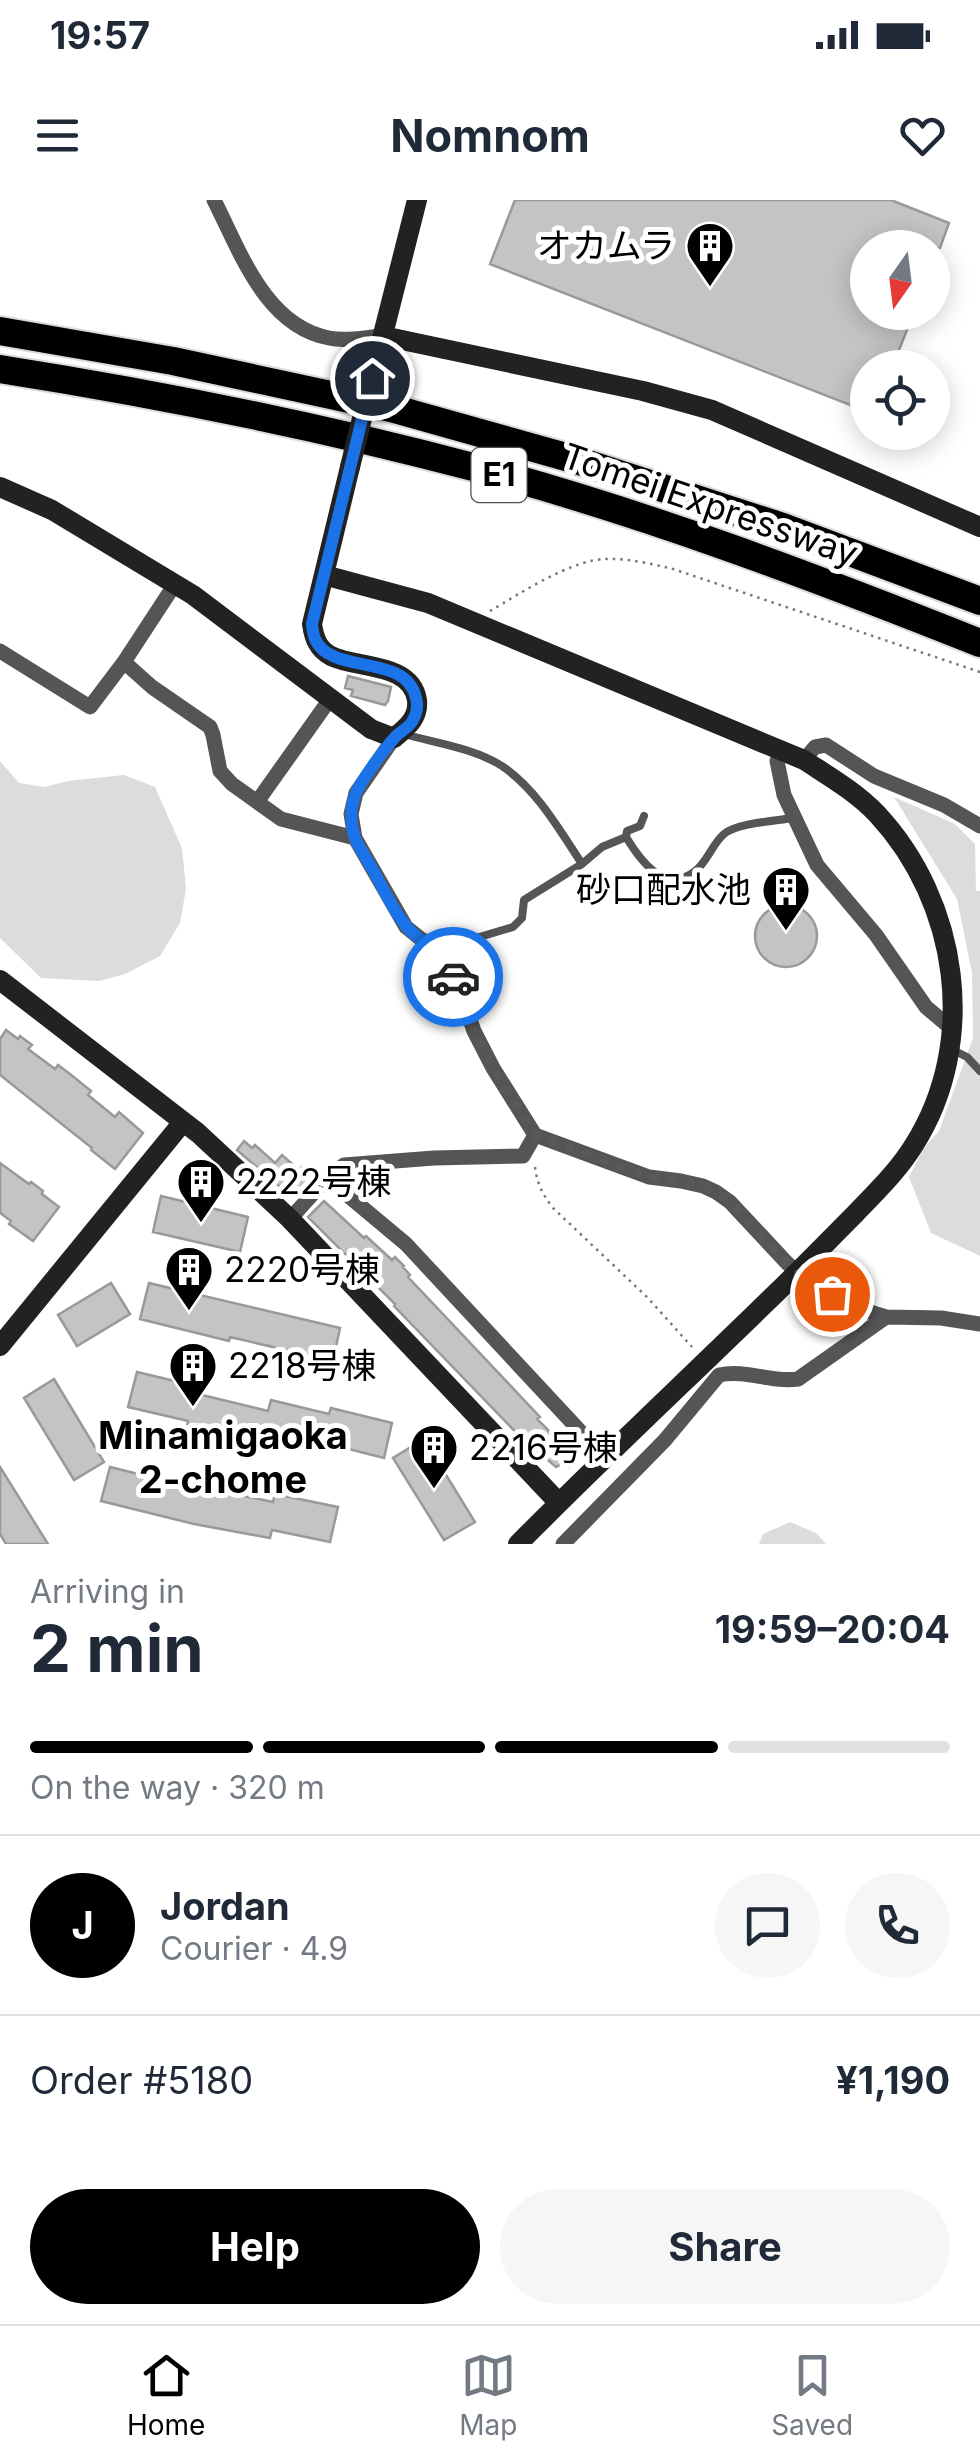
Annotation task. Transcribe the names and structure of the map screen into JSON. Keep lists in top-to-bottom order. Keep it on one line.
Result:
{"streets":{"highway":["E1","Tomei Expressway"]},"districts":["Minamigaoka 2-chome"],"places":{"building":["オカムラ","砂口配水池","2222号棟","2220号棟","2218号棟","2216号棟"]},"north":"bottom","page":{"status":"19:57","header":"Nomnom","heading":["2 min","Arriving in","19:59–20:04"],"panel":["Jordan","Courier · 4.9","Order #5180","¥1,190"],"bar":"On the way · 320 m","round":"J","buttons":["Help","Share"],"tabs":["Home","Map","Saved"]}}
